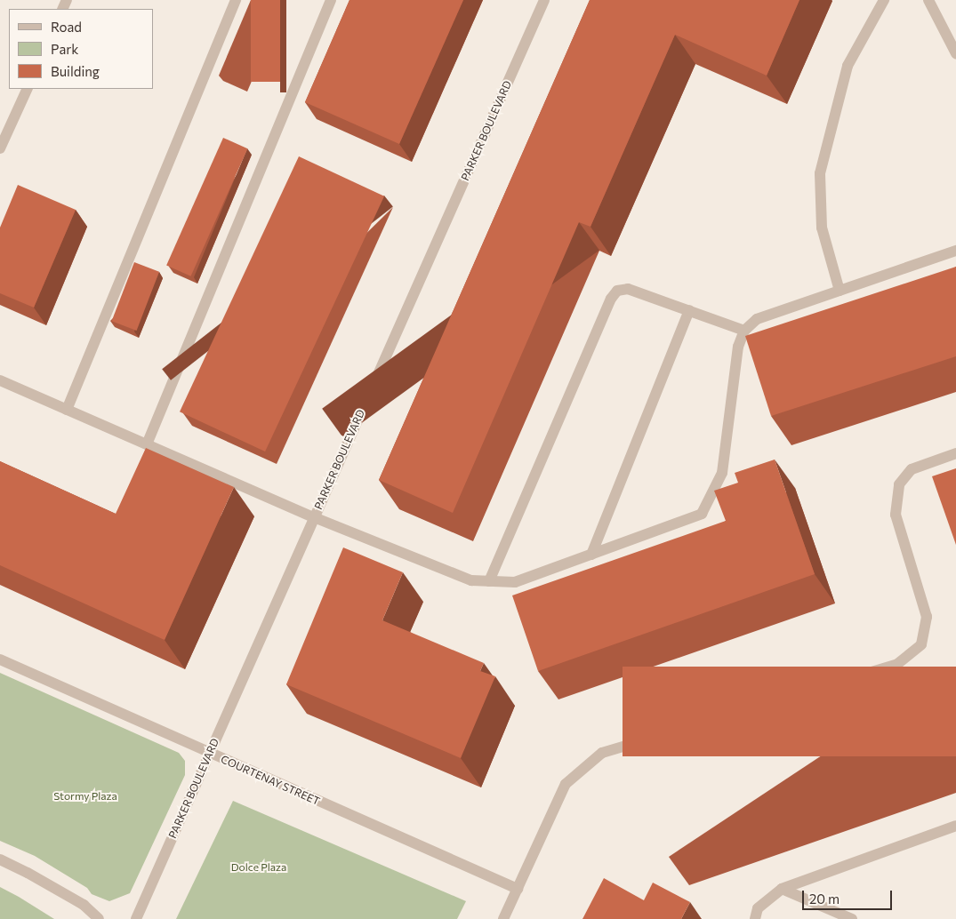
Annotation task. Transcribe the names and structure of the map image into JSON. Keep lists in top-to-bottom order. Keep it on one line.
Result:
{"streets":{"street":["PARKER BOULEVARD","COURTENAY STREET"]},"crossings":[["PARKER BOULEVARD","COURTENAY STREET"]],"parks":["Stormy Plaza","Dolce Plaza"],"legend":["Road","Park","Building"],"scale_bar":"20 m"}
